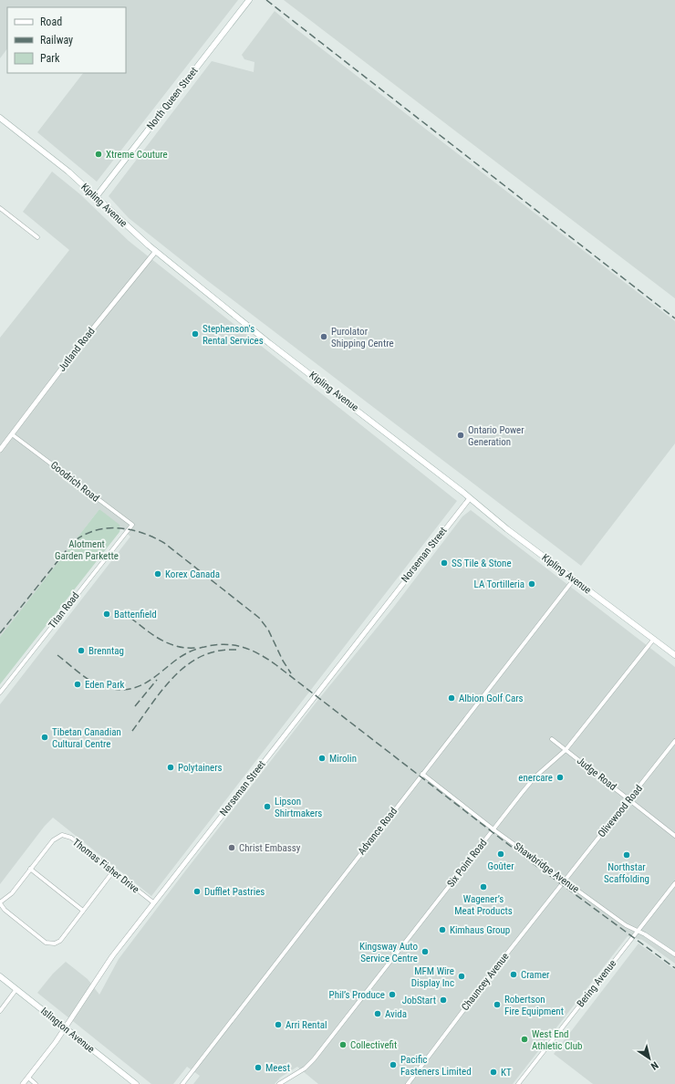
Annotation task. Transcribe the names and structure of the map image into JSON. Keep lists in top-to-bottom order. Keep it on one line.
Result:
{"streets":{"main road":["North Queen Street","Kipling Avenue","Islington Avenue"],"street":["Jutland Road","Goodrich Road","Norseman Street","Titan Road","Judge Road","Olivewood Road","Advance Road","Six Point Road","Thomas Fisher Drive","Shawbridge Avenue","Chauncey Avenue","Bering Avenue"]},"crossings":[["North Queen Street","Kipling Avenue"],["Kipling Avenue","Jutland Road"],["Kipling Avenue","Norseman Street"],["Kipling Avenue","Advance Road"],["Kipling Avenue","Six Point Road"],["Jutland Road","Goodrich Road"],["Goodrich Road","Titan Road"],["Norseman Street","Thomas Fisher Drive"],["Norseman Street","Islington Avenue"],["Judge Road","Olivewood Road"],["Judge Road","Six Point Road"],["Olivewood Road","Shawbridge Avenue"],["Olivewood Road","Chauncey Avenue"],["Advance Road","Shawbridge Avenue"],["Six Point Road","Shawbridge Avenue"],["Shawbridge Avenue","Chauncey Avenue"],["Shawbridge Avenue","Bering Avenue"]],"parks":["Alotment Garden Parkette"],"places":["Xtreme Couture","Stephenson's Rental Services","Purolator Shipping Centre","Ontario Power Generation","SS Tile & Stone","Korex Canada","LA Tortilleria","Battenfield","Brenntag","Eden Park","Albion Golf Cars","Tibetan Canadian Cultural Centre","Mirolin","Polytainers","enercare","Lipson Shirtmakers","Christ Embassy","Goûter","Northstar Scaffolding","Wagener’s Meat Products","Dufflet Pastries","Kimhaus Group","Kingsway Auto Service Centre","Cramer","MFM Wire Display Inc","Phil’s Produce","JobStart","Robertson Fire Equipment","Avida","Arri Rental","West End Athletic Club","Collectivefit","Pacific Fasteners Limited","Meest","KT"],"legend":["Road","Railway","Park"],"north":"bottom right"}
